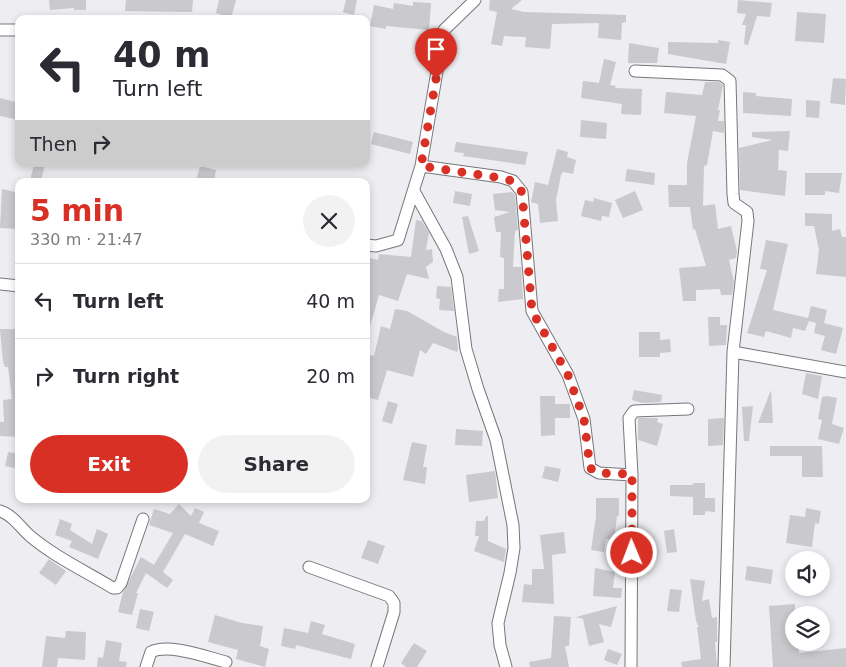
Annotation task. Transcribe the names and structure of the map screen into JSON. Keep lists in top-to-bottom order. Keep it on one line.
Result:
{"page":{"turn":["40 m","Turn left"],"then":"Then","heading":["5 min","330 m · 21:47"],"list":[{"name":"Turn left","value":"40 m"},{"name":"Turn right","value":"20 m"}],"buttons":["Exit","Share"]}}
